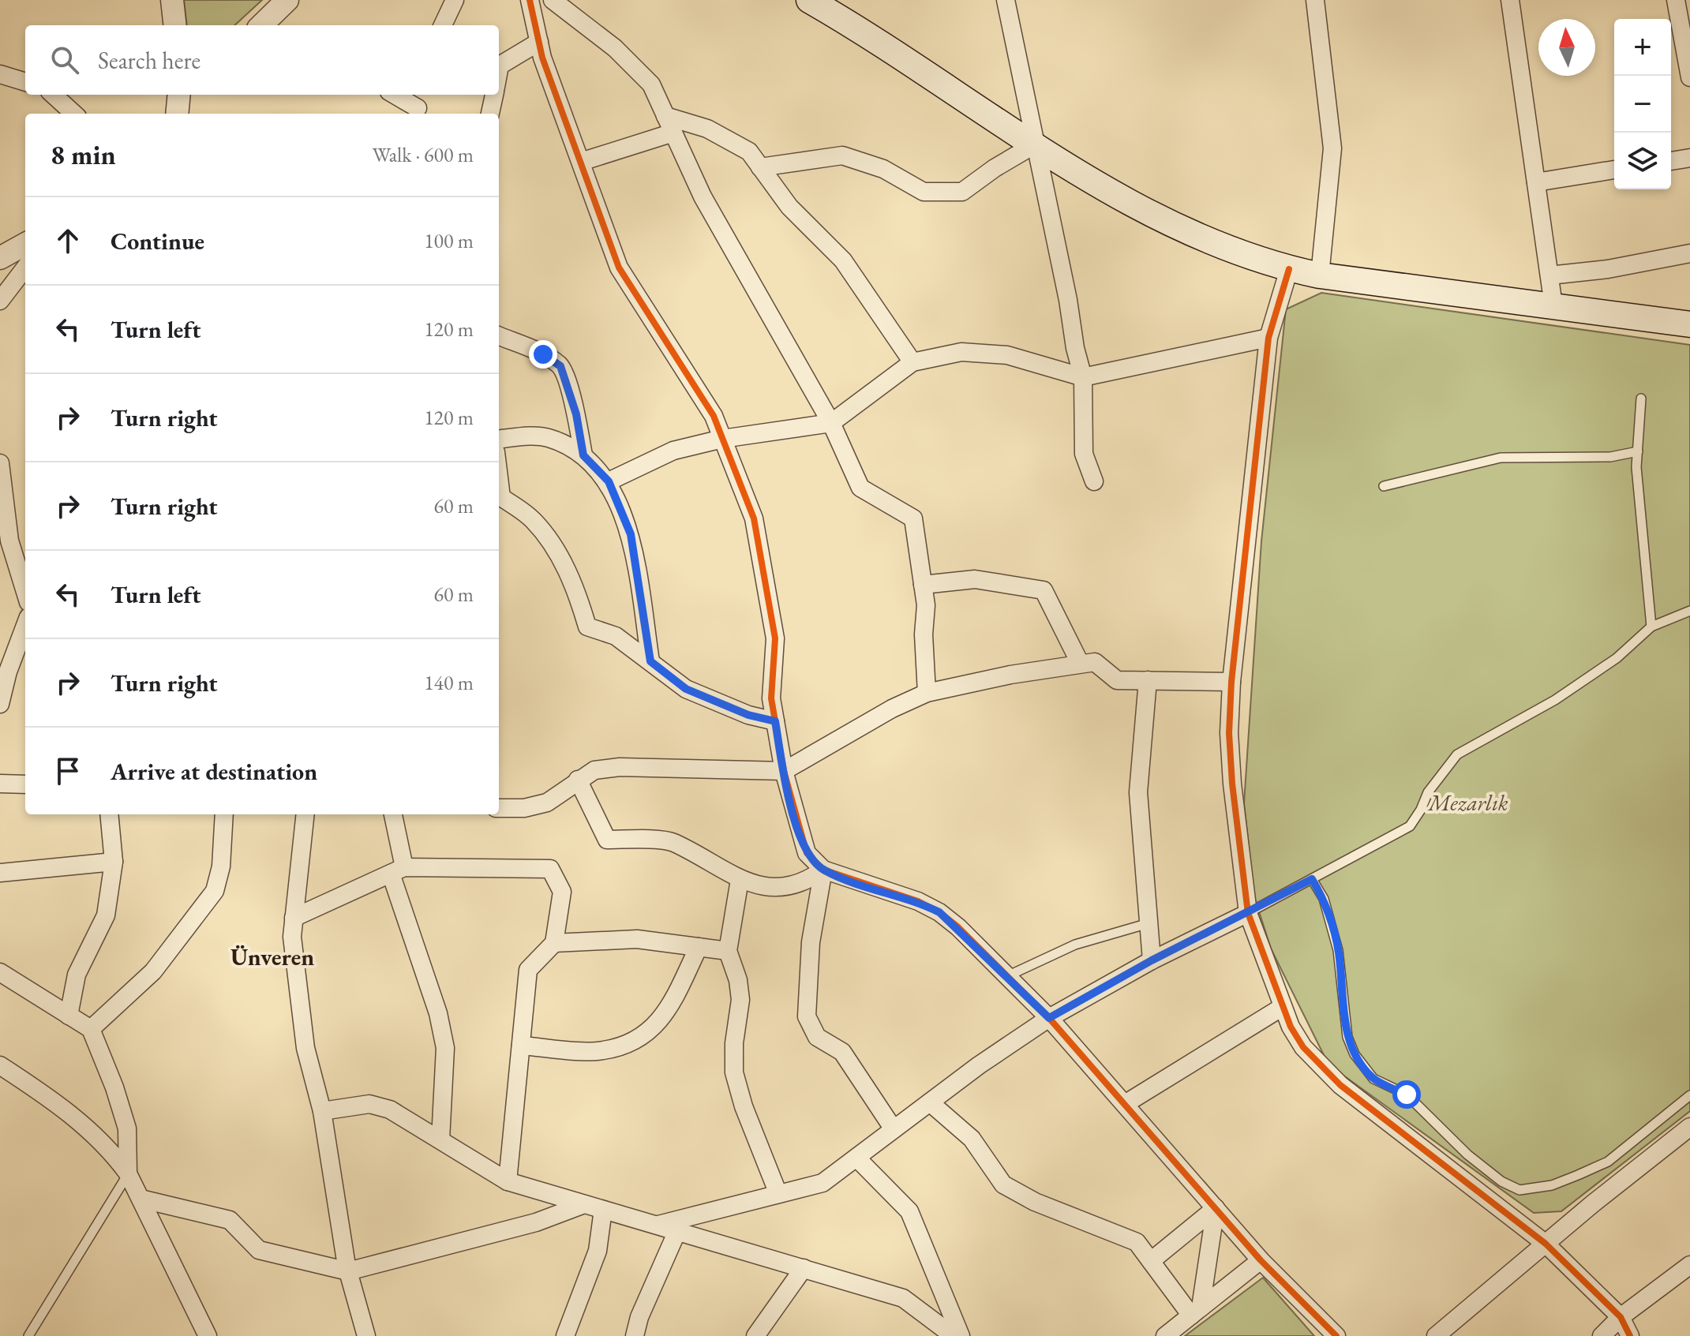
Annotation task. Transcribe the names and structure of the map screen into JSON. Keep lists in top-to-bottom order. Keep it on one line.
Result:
{"districts":["Ünveren"],"parks":["Mezarlık"],"north":"top","page":{"map_buttons":["+","−"],"search":"Search here","heading":["8 min","Walk · 600 m"],"list":[["Continue","100 m"],["Turn left","120 m"],["Turn right","120 m"],["Turn right","60 m"],["Turn left","60 m"],["Turn right","140 m"],"Arrive at destination"]}}
